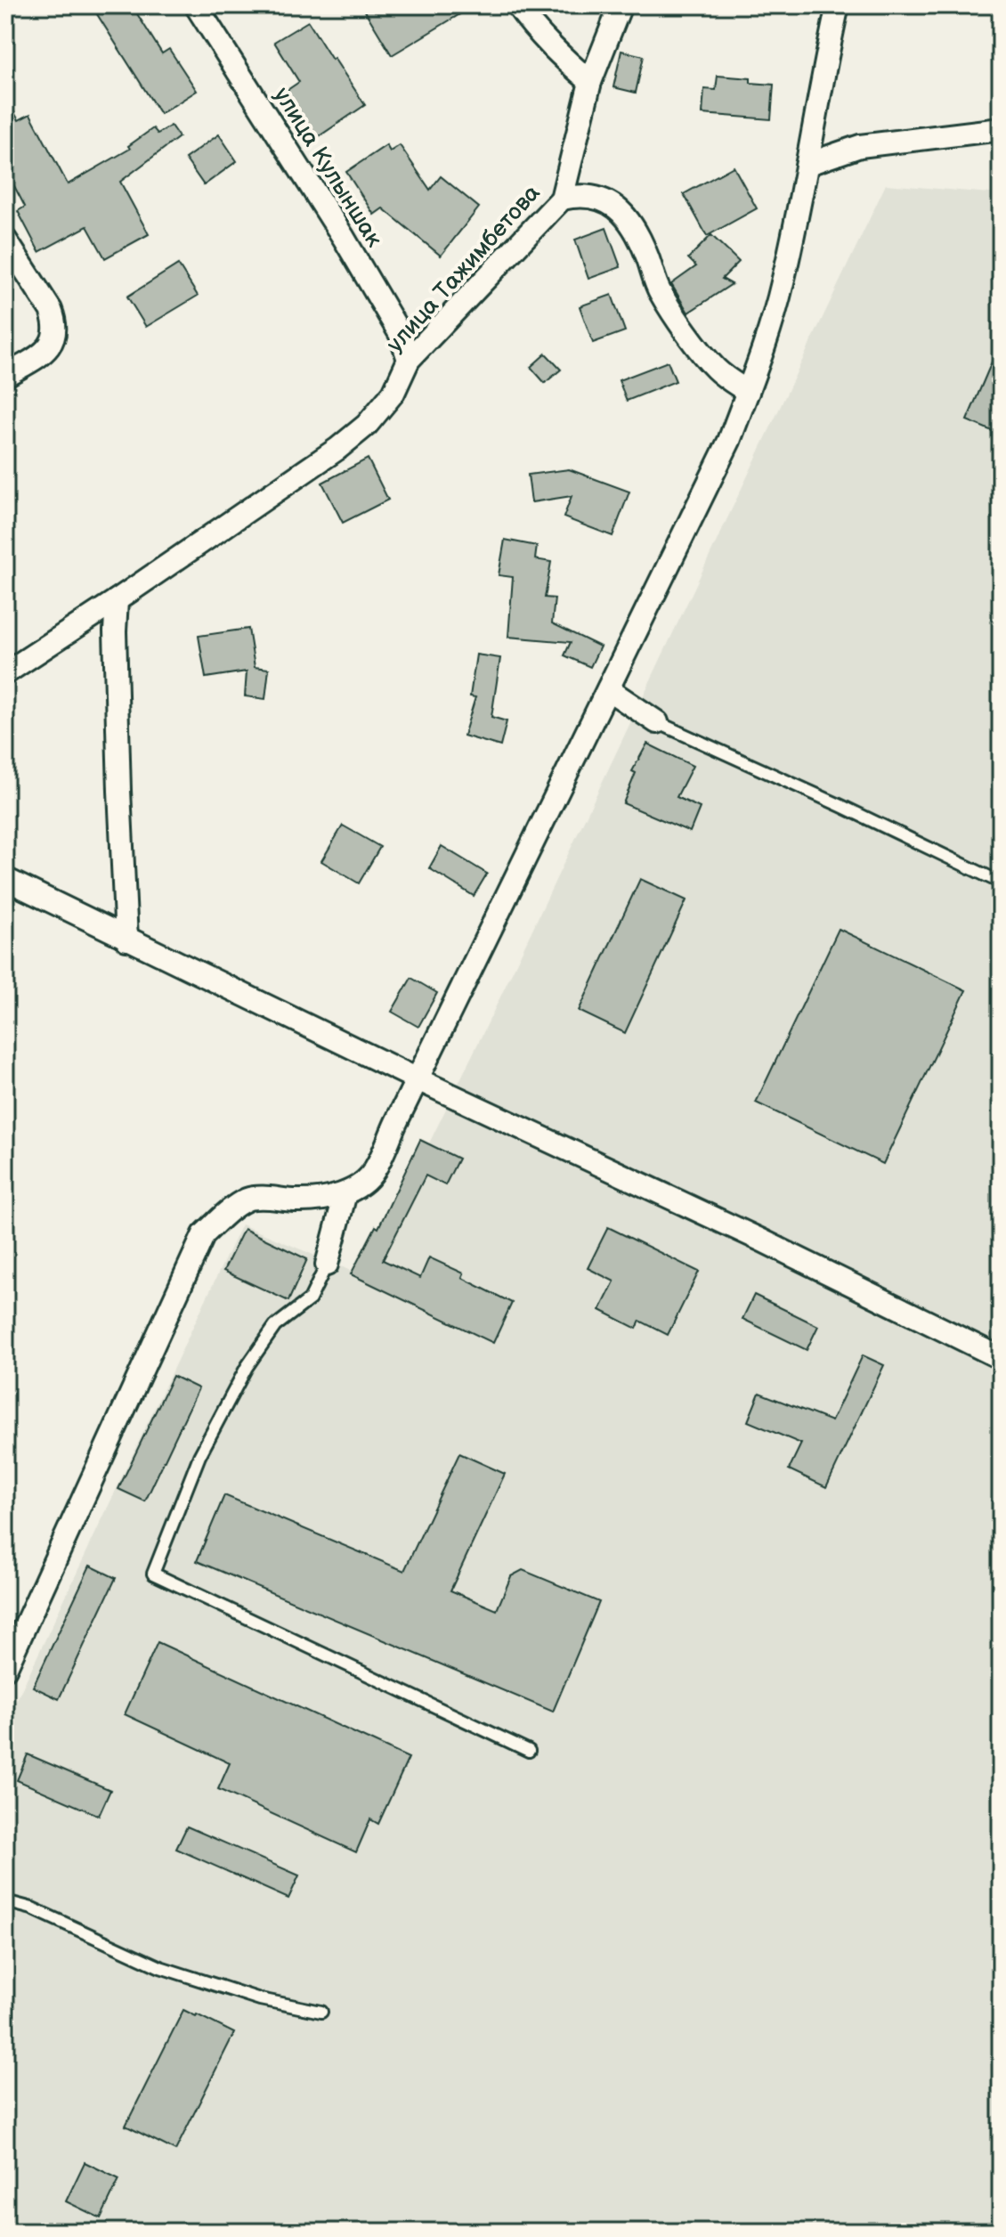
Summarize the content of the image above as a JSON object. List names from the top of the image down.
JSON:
{
  "streets": {
    "street": ["улица Кулыншак", "улица Тажимбетова"]
  },
  "crossings": [
    ["улица Кулыншак", "улица Тажимбетова"]
  ]
}
